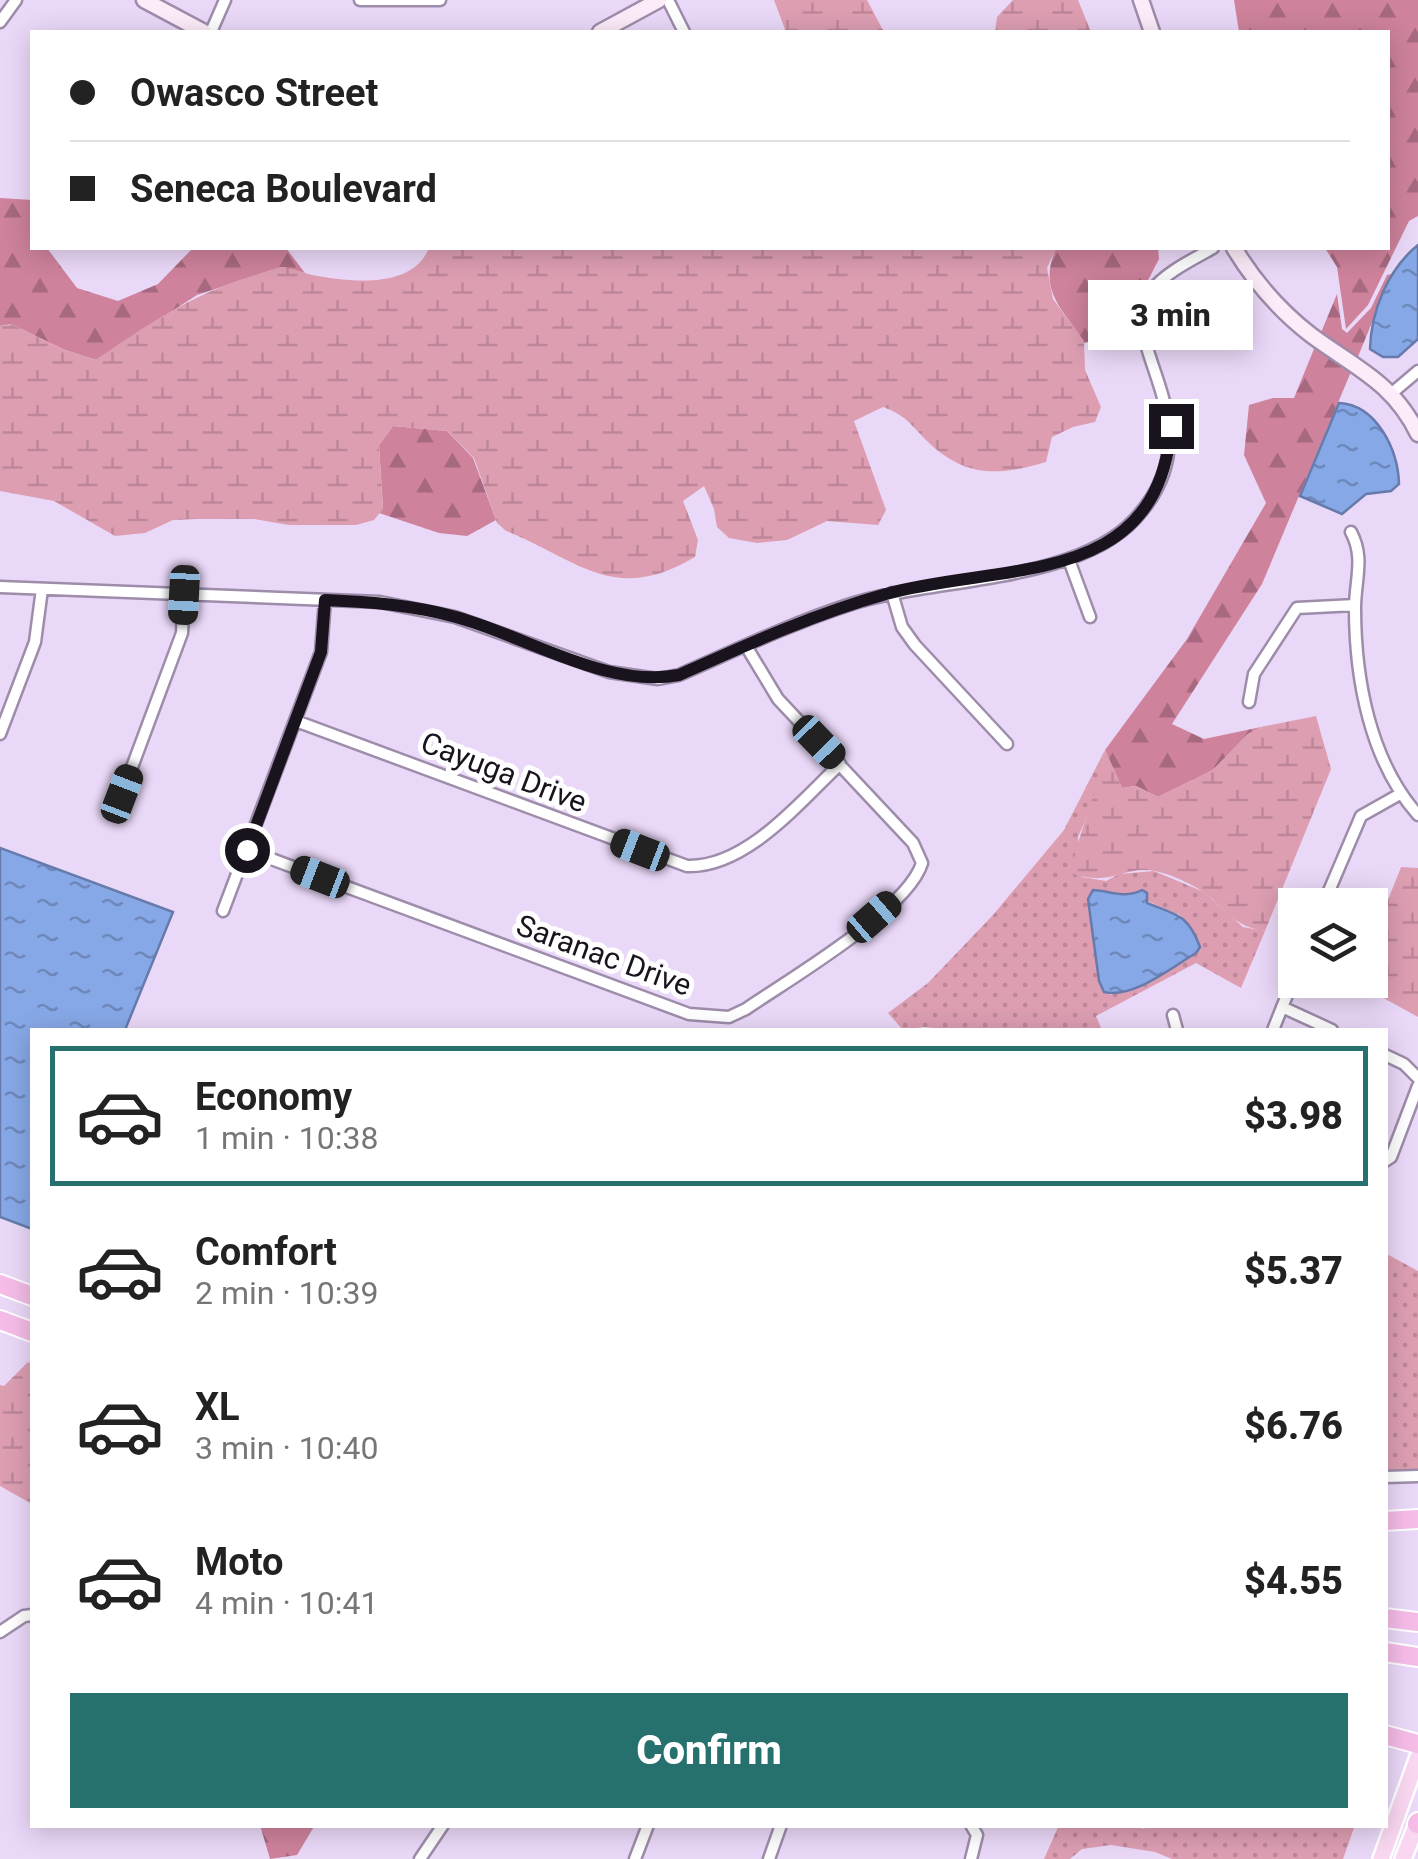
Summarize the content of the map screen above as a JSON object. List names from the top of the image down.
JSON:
{
  "streets": {
    "street": ["Cayuga Drive", "Saranac Drive"]
  },
  "crossings": [
    ["Cayuga Drive", "Saranac Drive"]
  ],
  "page": {
    "banner": ["Owasco Street", "Seneca Boulevard"],
    "bubble": "3 min",
    "list": [
      {
        "name": "Economy",
        "note": "1 min · 10:38",
        "value": "$3.98"
      },
      {
        "name": "Comfort",
        "note": "2 min · 10:39",
        "value": "$5.37"
      },
      {
        "name": "XL",
        "note": "3 min · 10:40",
        "value": "$6.76"
      },
      {
        "name": "Moto",
        "note": "4 min · 10:41",
        "value": "$4.55"
      }
    ],
    "buttons": "Confirm"
  }
}
